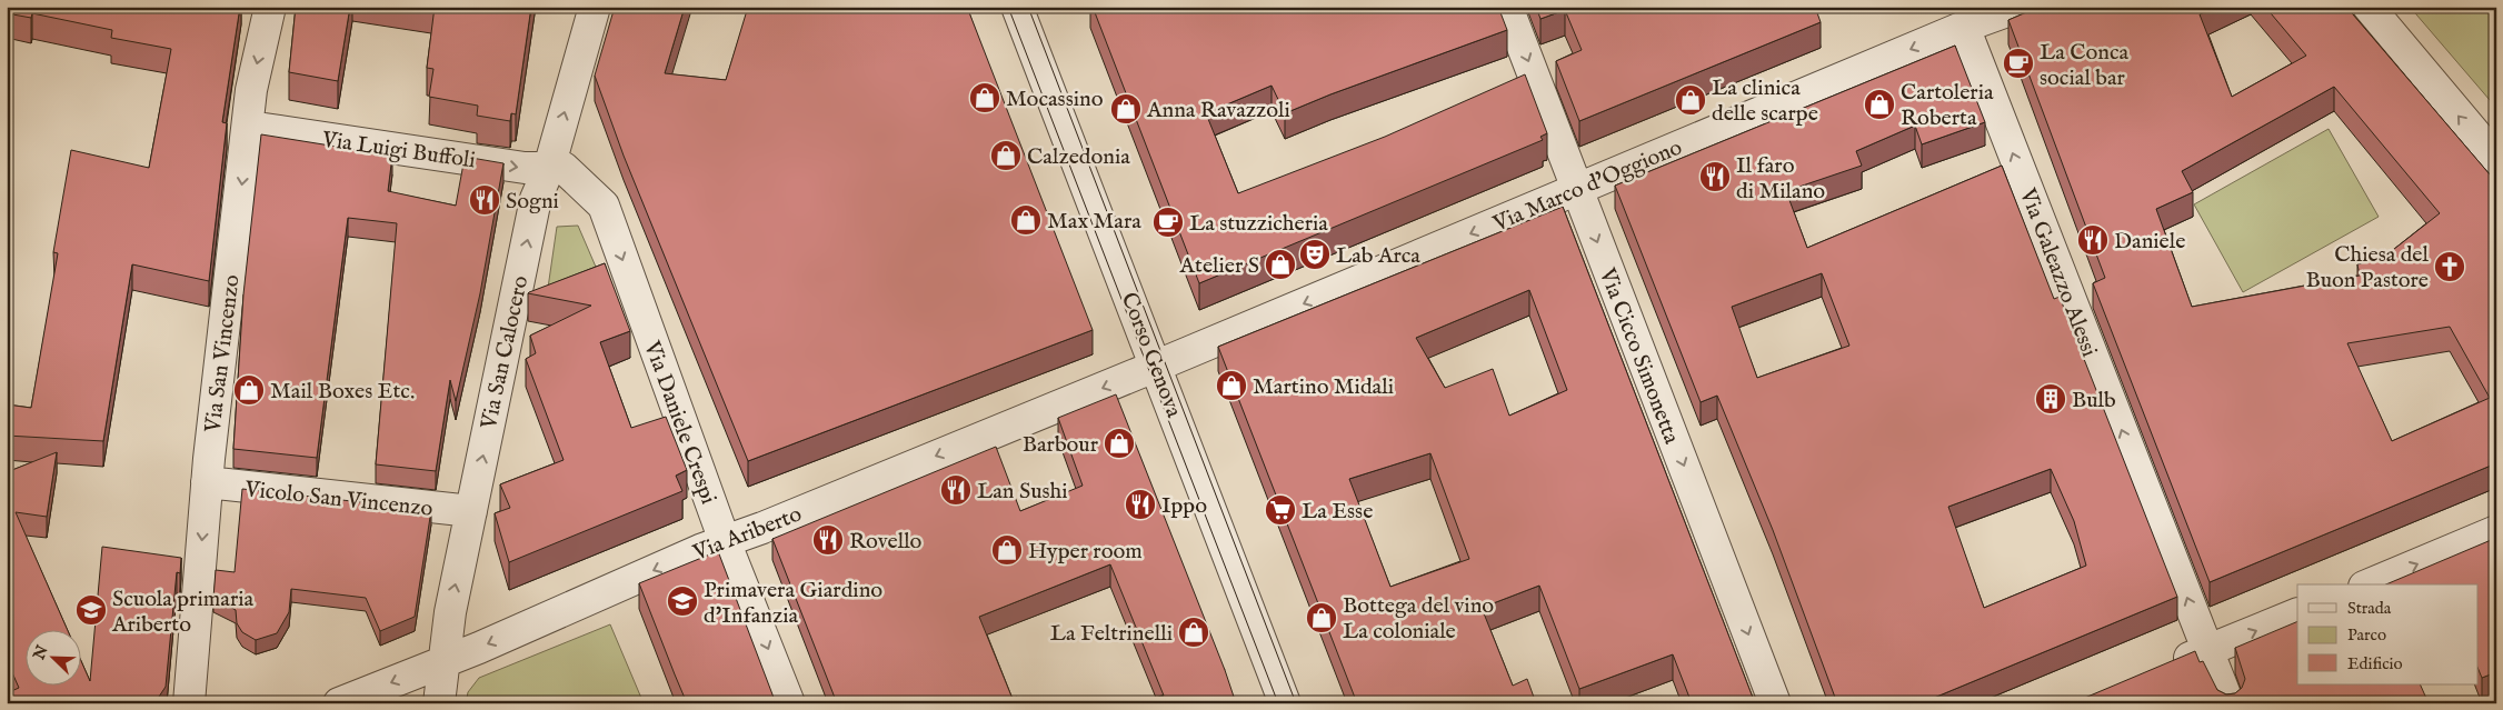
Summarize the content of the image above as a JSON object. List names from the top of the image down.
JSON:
{
  "streets": {
    "street": [
      "Via Luigi Buffoli",
      "Via Marco d'Oggiono",
      "Via Galeazzo Alessi",
      "Via San Calocero",
      "Via San Vincenzo",
      "Corso Genova",
      "Via Cicco Simonetta",
      "Via Daniele Crespi",
      "Vicolo San Vincenzo",
      "Via Ariberto"
    ]
  },
  "crossings": [
    ["Via Luigi Buffoli", "Via San Calocero"],
    ["Via Luigi Buffoli", "Via San Vincenzo"],
    ["Via Luigi Buffoli", "Via Daniele Crespi"],
    ["Via Marco d'Oggiono", "Via Galeazzo Alessi"],
    ["Via Marco d'Oggiono", "Corso Genova"],
    ["Via Marco d'Oggiono", "Via Cicco Simonetta"],
    ["Via Marco d'Oggiono", "Via Ariberto"],
    ["Via San Calocero", "Via Daniele Crespi"],
    ["Via San Calocero", "Vicolo San Vincenzo"],
    ["Via San Calocero", "Via Ariberto"],
    ["Via San Vincenzo", "Vicolo San Vincenzo"],
    ["Corso Genova", "Via Ariberto"],
    ["Via Daniele Crespi", "Via Ariberto"]
  ],
  "one_way": [
    "Via Luigi Buffoli",
    "Via Marco d'Oggiono",
    "Via Galeazzo Alessi",
    "Via San Calocero",
    "Via San Vincenzo",
    "Via Cicco Simonetta",
    "Via Daniele Crespi",
    "Via Ariberto"
  ],
  "places": {
    "cafe": ["La Conca social bar", "La stuzzicheria"],
    "shop": [
      "Mocassino",
      "La clinica delle scarpe",
      "Cartoleria Roberta",
      "Anna Ravazzoli",
      "Calzedonia",
      "Max Mara",
      "Atelier S",
      "Martino Midali",
      "Mail Boxes Etc.",
      "Barbour",
      "Hyper room",
      "Bottega del vino La coloniale",
      "La Feltrinelli"
    ],
    "restaurant": [
      "Il faro di Milano",
      "Sogni",
      "Daniele",
      "Lan Sushi",
      "Ippo",
      "Rovello"
    ],
    "theatre": ["Lab Arca"],
    "church": ["Chiesa del Buon Pastore"],
    "building": ["Bulb"],
    "supermarket": ["La Esse"],
    "school or university": ["Primavera Giardino d'Infanzia", "Scuola primaria Ariberto"]
  },
  "legend": ["Strada", "Parco", "Edificio"],
  "north": "top left"
}
